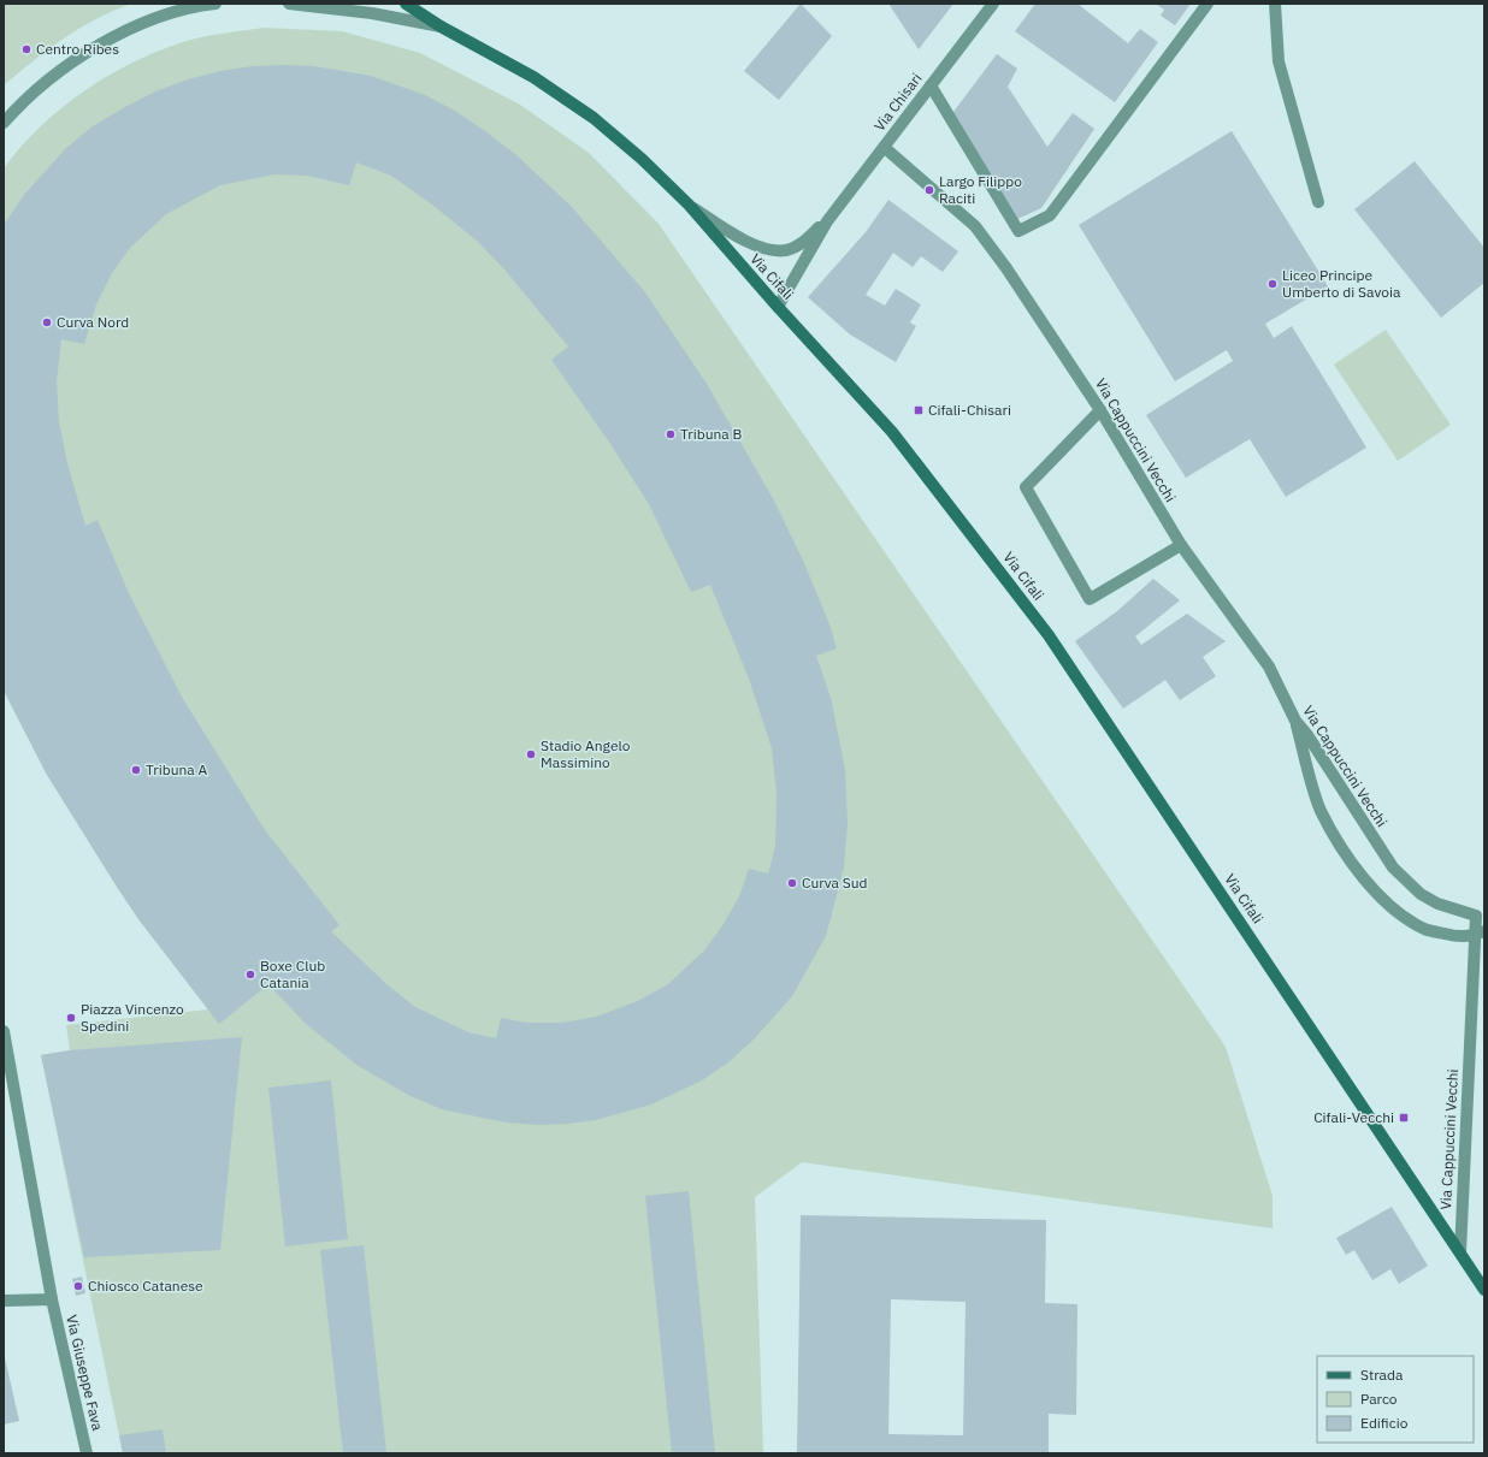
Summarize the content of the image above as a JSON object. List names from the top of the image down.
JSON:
{
  "streets": {
    "main road": ["Via Cifali"],
    "street": ["Via Chisari", "Via Cappuccini Vecchi", "Via Giuseppe Fava"]
  },
  "crossings": [
    ["Via Chisari", "Via Cappuccini Vecchi"],
    ["Via Cifali", "Via Cappuccini Vecchi"]
  ],
  "places": {
    "other": [
      "Centro Ribes",
      "Largo Filippo Raciti",
      "Liceo Principe Umberto di Savoia",
      "Curva Nord",
      "Tribuna B",
      "Stadio Angelo Massimino",
      "Tribuna A",
      "Curva Sud",
      "Boxe Club Catania",
      "Piazza Vincenzo Spedini",
      "Chiosco Catanese"
    ],
    "transit": ["Cifali-Chisari", "Cifali-Vecchi"]
  },
  "legend": ["Strada", "Parco", "Edificio"]
}
